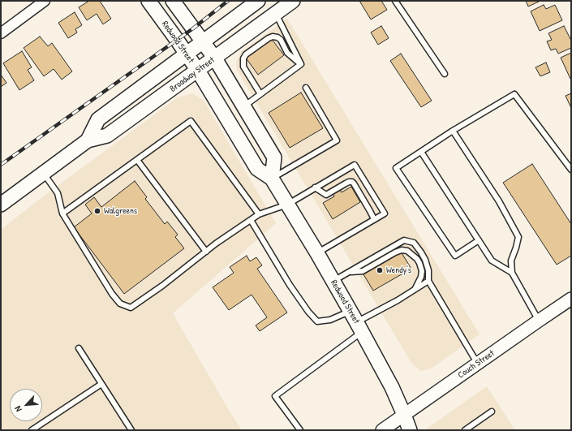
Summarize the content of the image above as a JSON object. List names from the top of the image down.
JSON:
{
  "streets": {
    "main road": ["Redwood Street", "Broadway Street"],
    "street": ["Couch Street"]
  },
  "crossings": [
    ["Redwood Street", "Broadway Street"],
    ["Redwood Street", "Couch Street"]
  ],
  "places": ["Walgreens", "Wendy's"],
  "north": "bottom left"
}
